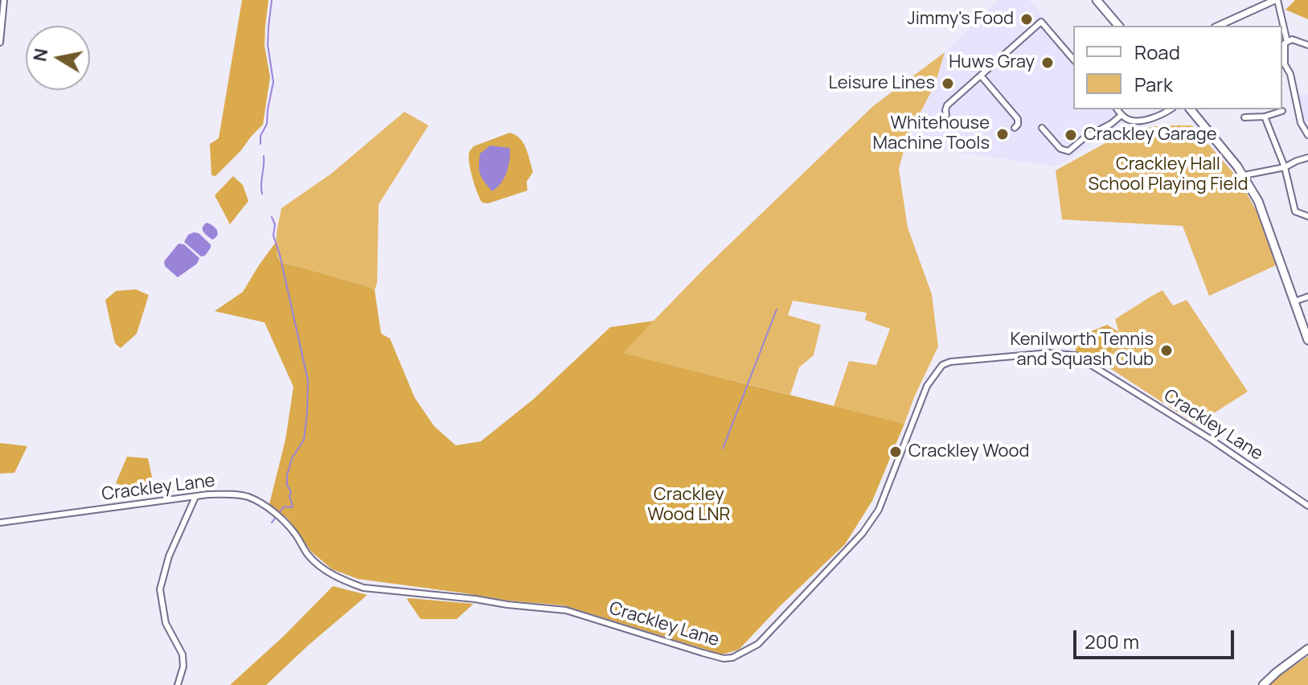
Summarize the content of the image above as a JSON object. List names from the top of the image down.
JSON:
{
  "streets": {
    "street": ["Crackley Lane"]
  },
  "parks": ["Crackley Hall School Playing Field", "Crackley Wood LNR"],
  "places": [
    "Jimmy's Food",
    "Huws Gray",
    "Leisure Lines",
    "Whitehouse Machine Tools",
    "Crackley Garage",
    "Kenilworth Tennis and Squash Club",
    "Crackley Wood"
  ],
  "legend": ["Road", "Park"],
  "scale_bar": "200 m",
  "north": "left"
}
